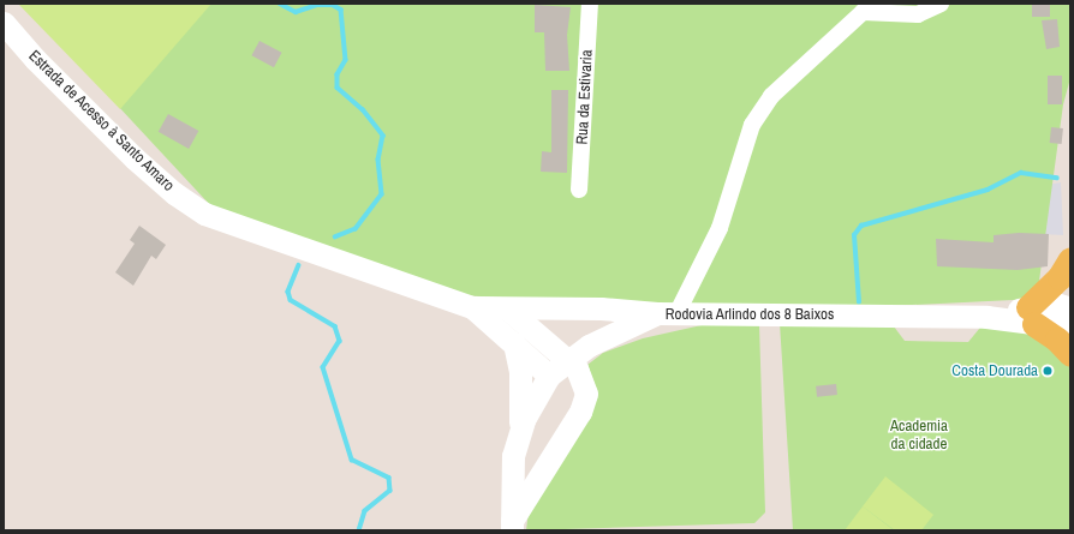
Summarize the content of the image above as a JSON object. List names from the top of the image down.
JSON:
{
  "streets": {
    "main road": ["Estrada de Acesso à Santo Amaro", "Rodovia Arlindo dos 8 Baixos"],
    "street": ["Rua da Estivaria"]
  },
  "parks": ["Academia da cidade"],
  "places": ["Costa Dourada"]
}
